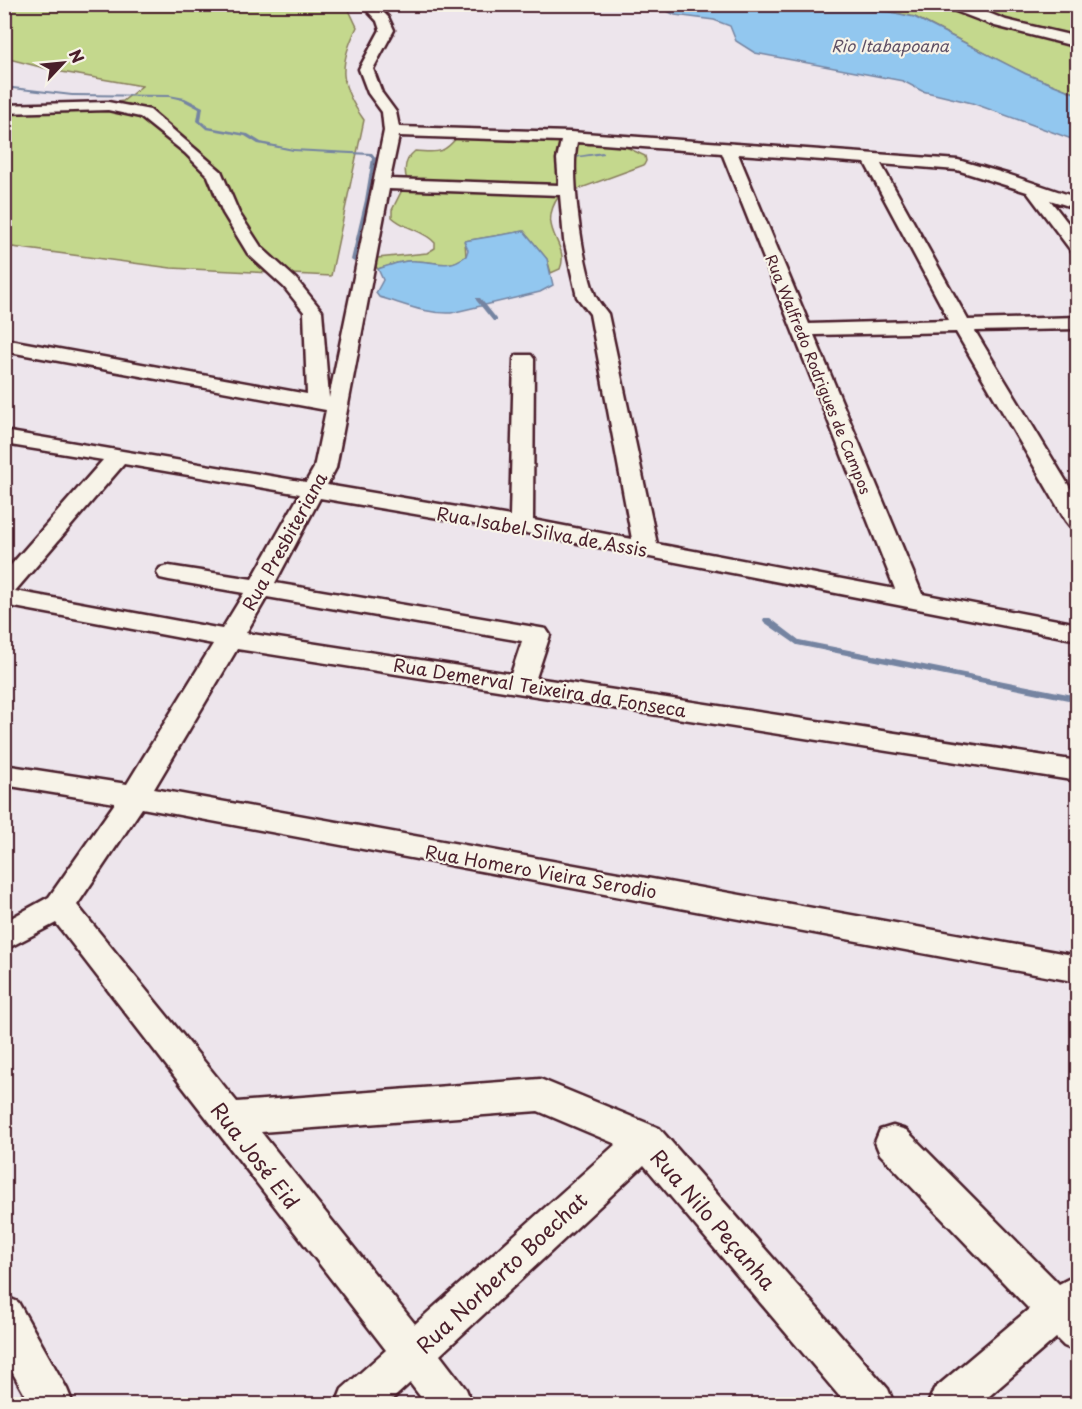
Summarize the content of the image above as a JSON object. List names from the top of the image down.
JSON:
{
  "streets": {
    "street": [
      "Rua Walfredo Rodrigues de Campos",
      "Rua Isabel Silva de Assis",
      "Rua Presbiteriana",
      "Rua Demerval Teixeira da Fonseca",
      "Rua Homero Vieira Serodio",
      "Rua José Eid",
      "Rua Nilo Peçanha",
      "Rua Norberto Boechat"
    ]
  },
  "crossings": [
    ["Rua Walfredo Rodrigues de Campos", "Rua Isabel Silva de Assis"],
    ["Rua Isabel Silva de Assis", "Rua Presbiteriana"],
    ["Rua Presbiteriana", "Rua Demerval Teixeira da Fonseca"],
    ["Rua Presbiteriana", "Rua Homero Vieira Serodio"],
    ["Rua Presbiteriana", "Rua José Eid"],
    ["Rua José Eid", "Rua Nilo Peçanha"],
    ["Rua José Eid", "Rua Norberto Boechat"],
    ["Rua Nilo Peçanha", "Rua Norberto Boechat"]
  ],
  "water": ["Rio Itabapoana"],
  "north": "top right"
}
